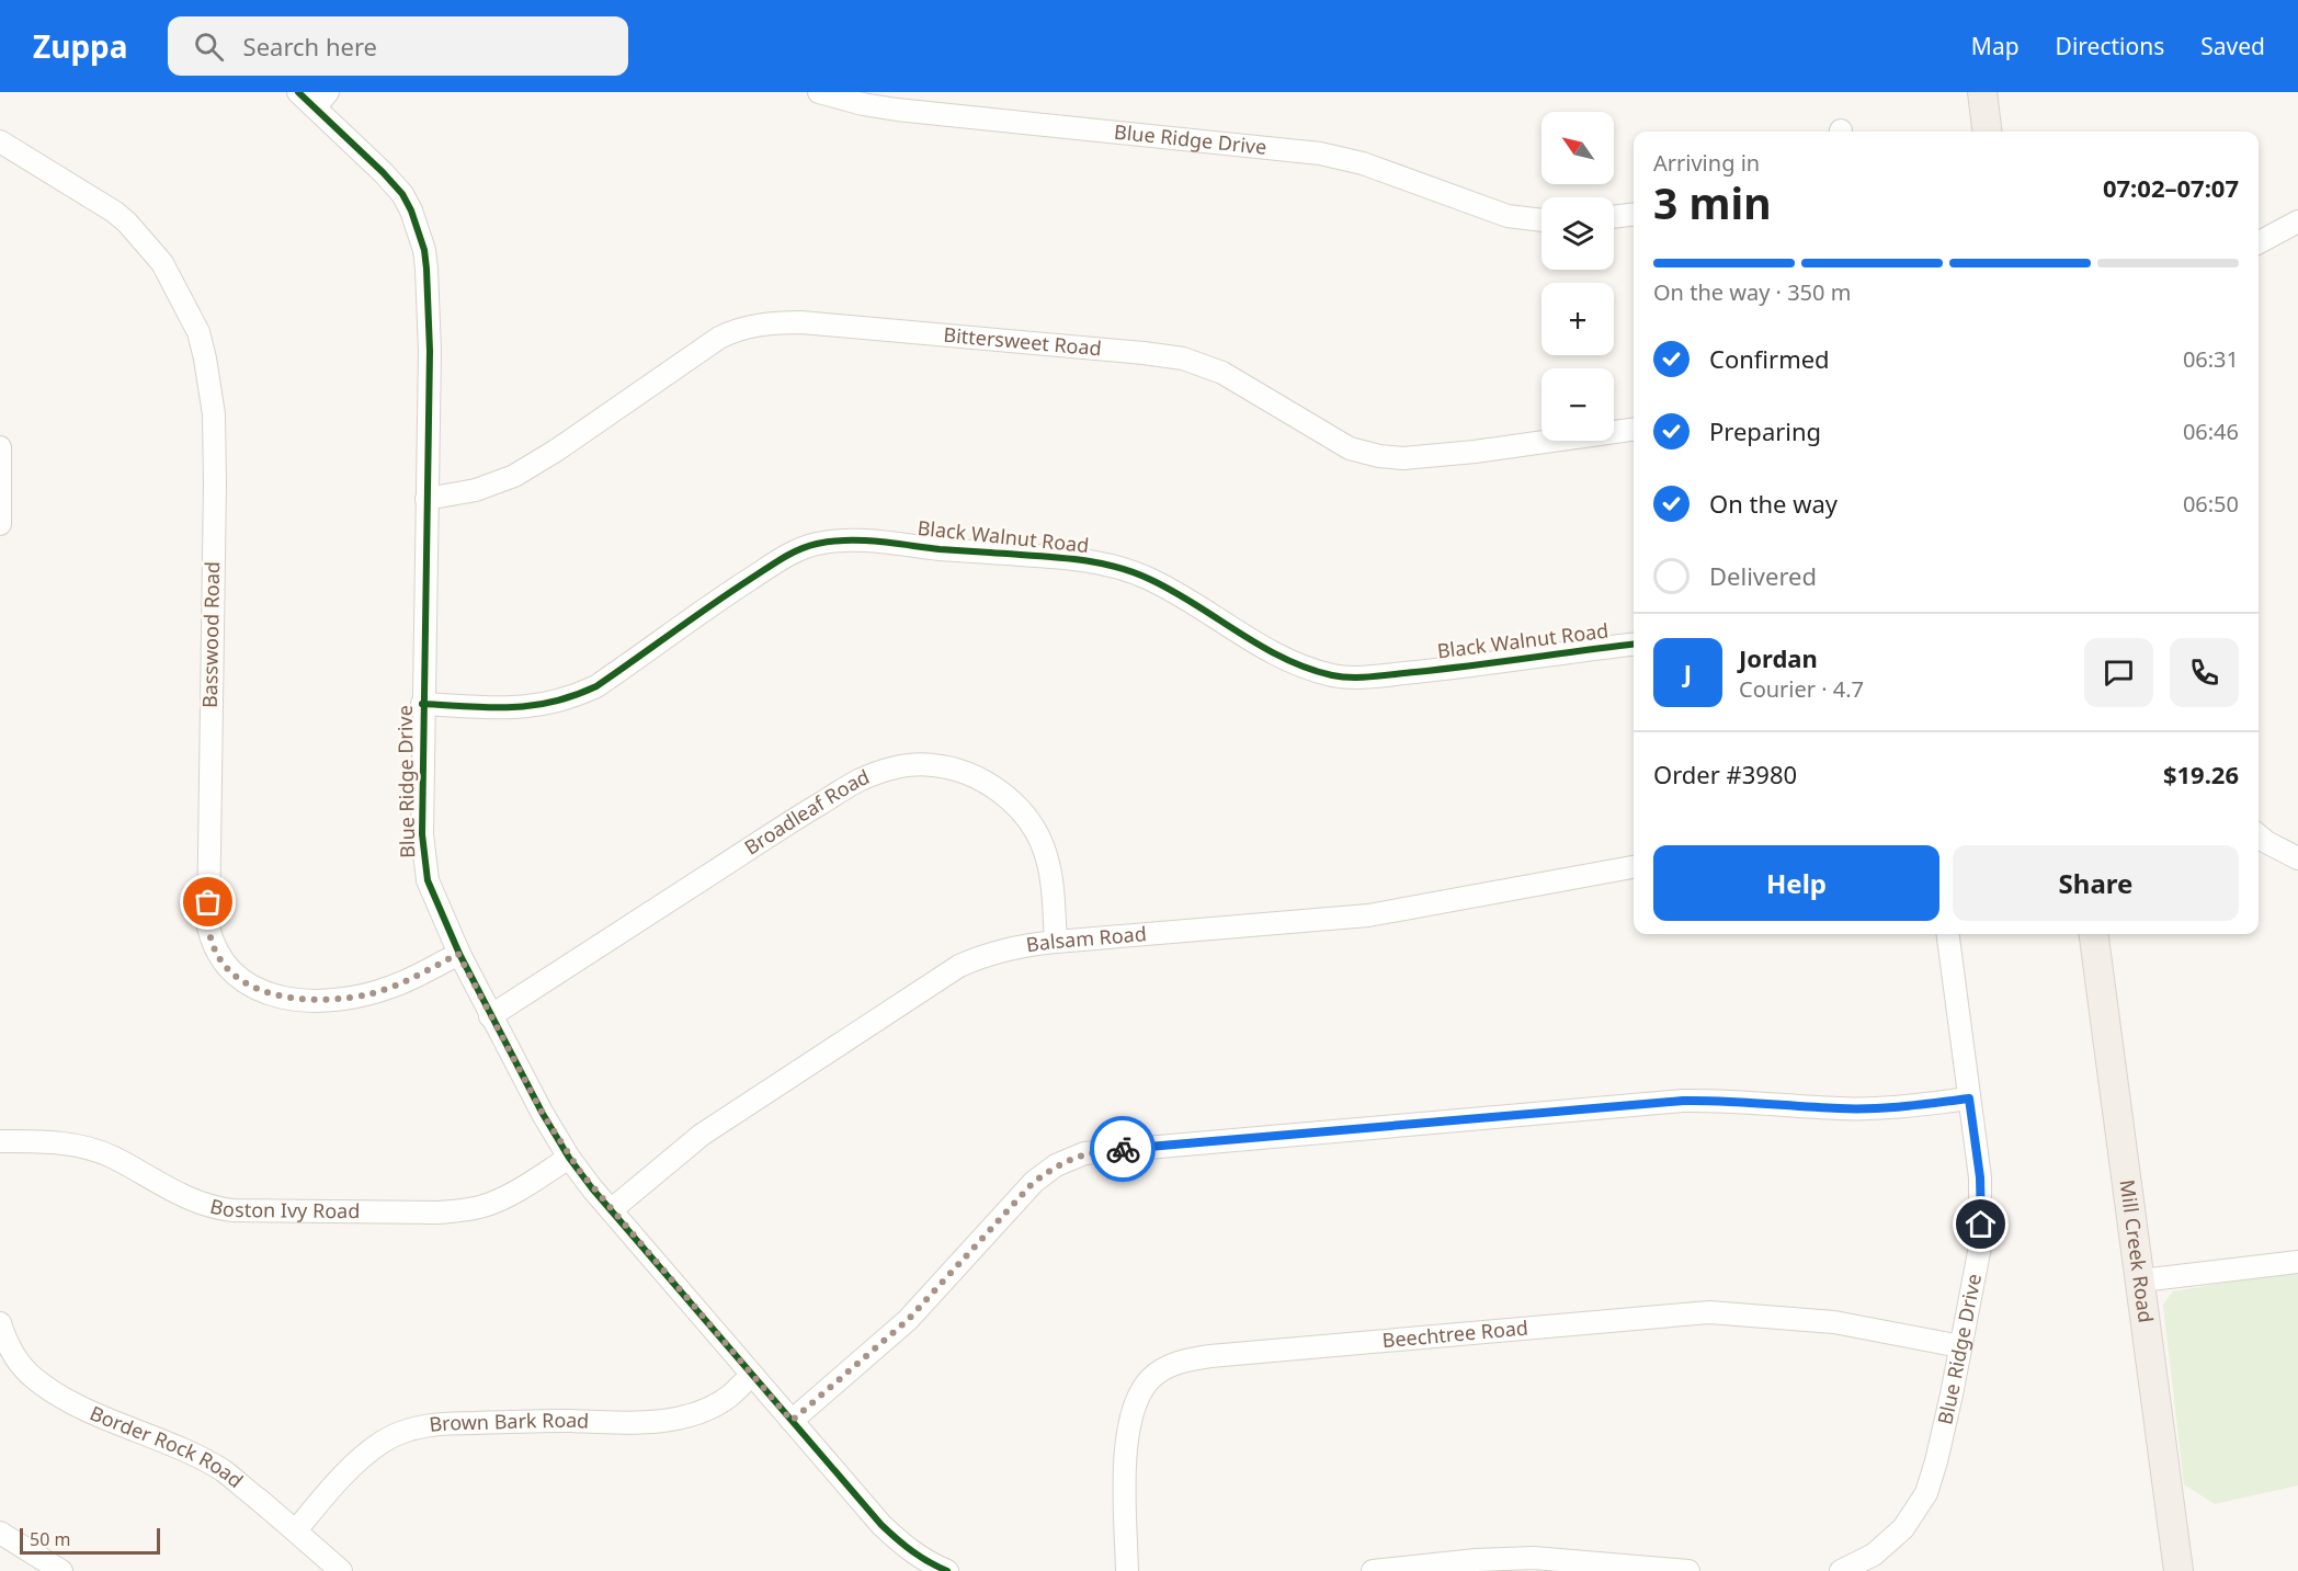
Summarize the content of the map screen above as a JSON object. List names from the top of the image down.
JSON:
{
  "streets": {
    "main road": ["Mill Creek Road"],
    "street": [
      "Blue Ridge Drive",
      "Bittersweet Road",
      "Black Walnut Road",
      "Basswood Road",
      "Broadleaf Road",
      "Balsam Road",
      "Boston Ivy Road",
      "Beechtree Road",
      "Brown Bark Road",
      "Border Rock Road"
    ]
  },
  "crossings": [
    ["Blue Ridge Drive", "Bittersweet Road"],
    ["Blue Ridge Drive", "Black Walnut Road"],
    ["Blue Ridge Drive", "Basswood Road"],
    ["Blue Ridge Drive", "Broadleaf Road"],
    ["Blue Ridge Drive", "Balsam Road"],
    ["Blue Ridge Drive", "Boston Ivy Road"],
    ["Blue Ridge Drive", "Beechtree Road"],
    ["Blue Ridge Drive", "Brown Bark Road"],
    ["Broadleaf Road", "Balsam Road"],
    ["Brown Bark Road", "Border Rock Road"]
  ],
  "scale_bar": "50 m",
  "north": "top left",
  "page": {
    "header": "Zuppa",
    "search": "Search here",
    "nav": ["Map", "Directions", "Saved"],
    "map_buttons": ["+", "−"],
    "heading": ["3 min", "Arriving in", "07:02–07:07"],
    "panel": [
      "Jordan",
      "Courier · 4.7",
      "Order #3980",
      "$19.26"
    ],
    "bar": "On the way · 350 m",
    "list": [
      ["Confirmed", "06:31"],
      ["Preparing", "06:46"],
      ["On the way", "06:50"],
      "Delivered"
    ],
    "round": "J",
    "buttons": ["Help", "Share"],
    "scale": "50 m"
  }
}
